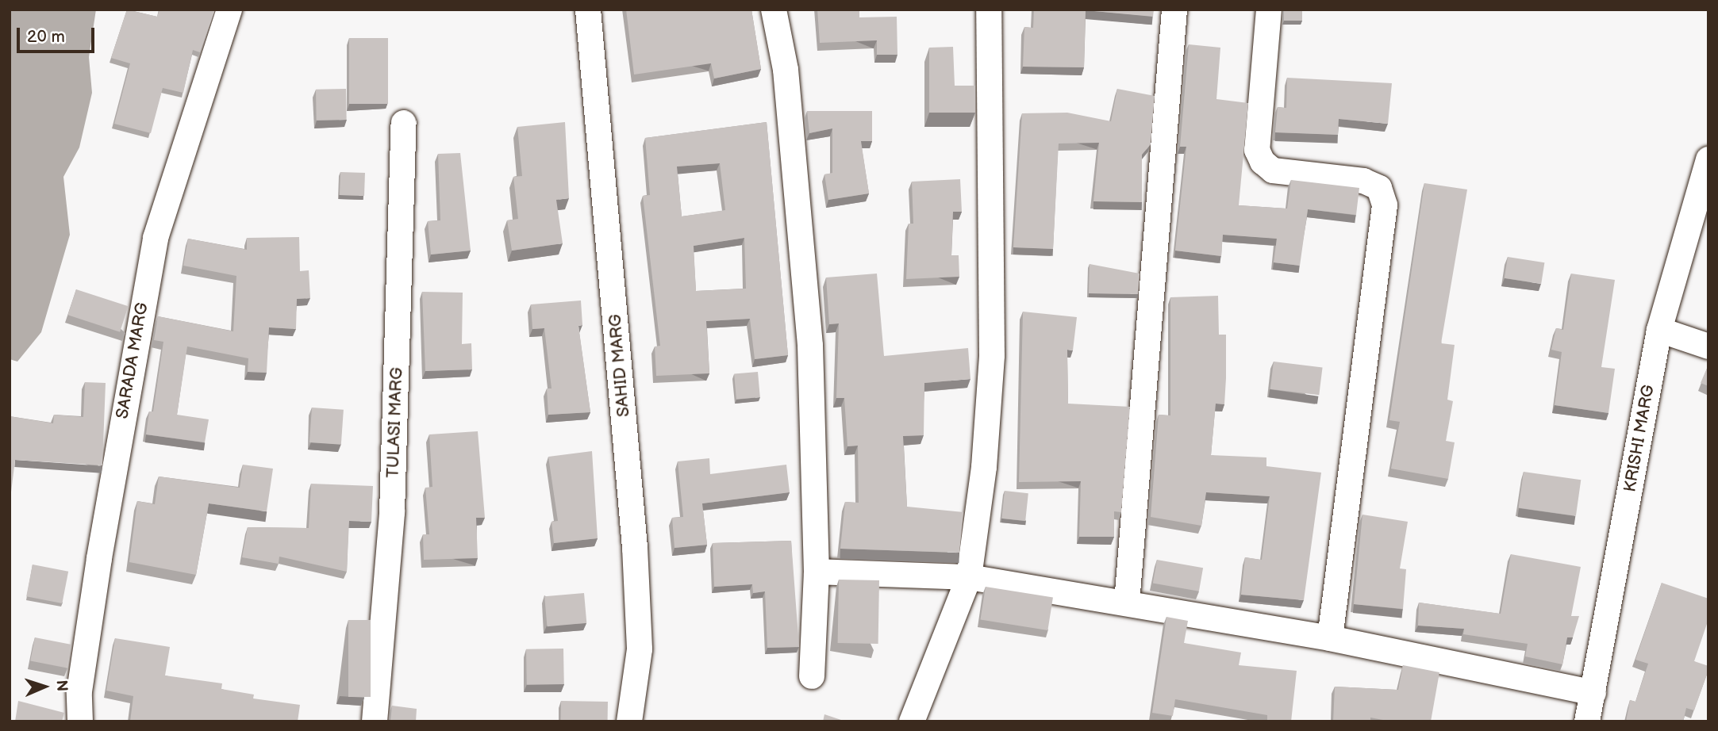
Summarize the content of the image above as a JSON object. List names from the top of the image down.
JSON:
{
  "streets": {
    "street": [
      "SARADA MARG",
      "SAHID MARG",
      "TULASI MARG",
      "KRISHI MARG"
    ]
  },
  "scale_bar": "20 m",
  "north": "right"
}
